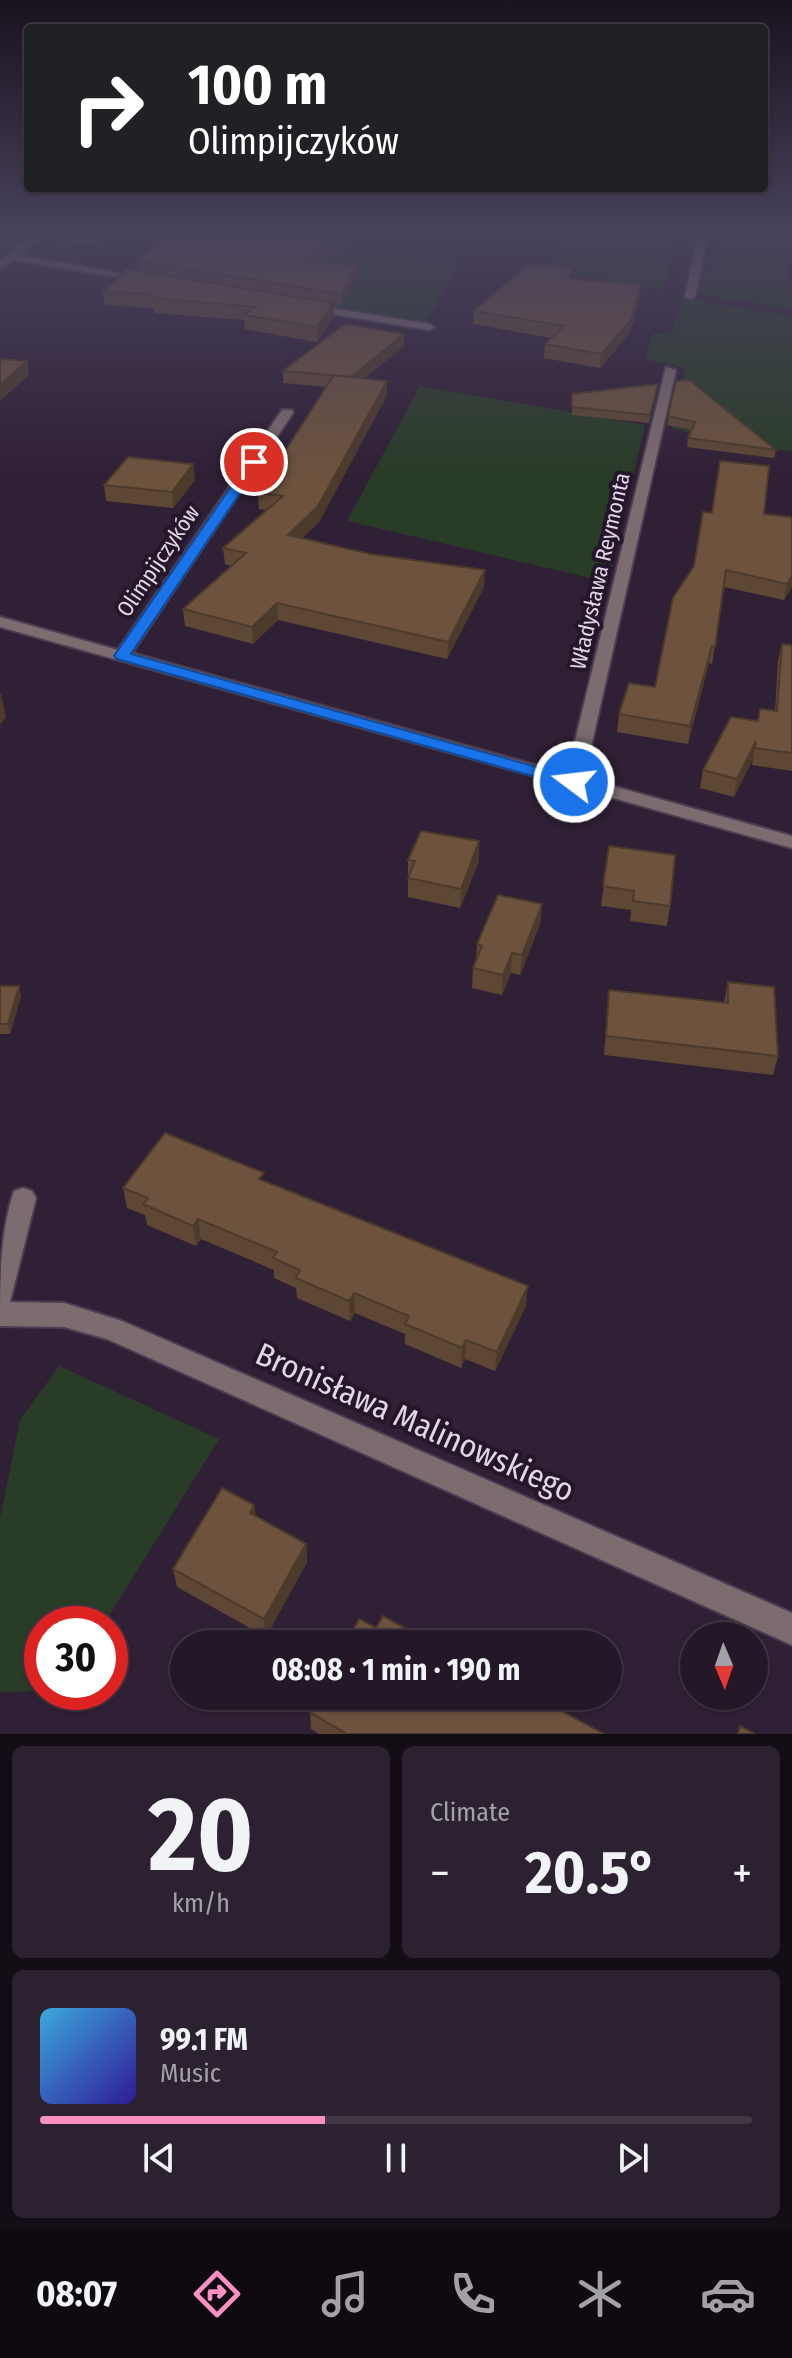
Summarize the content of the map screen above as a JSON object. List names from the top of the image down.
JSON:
{
  "streets": {
    "street": ["Olimpijczyków", "Władysława Reymonta", "Bronisława Malinowskiego"]
  },
  "crossings": [
    ["Olimpijczyków", "Władysława Reymonta"]
  ],
  "north": "bottom",
  "page": {
    "turn": ["100 m", "Olimpijczyków"],
    "limit": "30",
    "trip": "08:08 · 1 min · 190 m",
    "tile": [
      ["20", "km/h"],
      "Climate"
    ],
    "heat": ["−", "20.5°", "+"],
    "song": ["99.1 FM", "Music"],
    "tabs": "08:07"
  }
}
